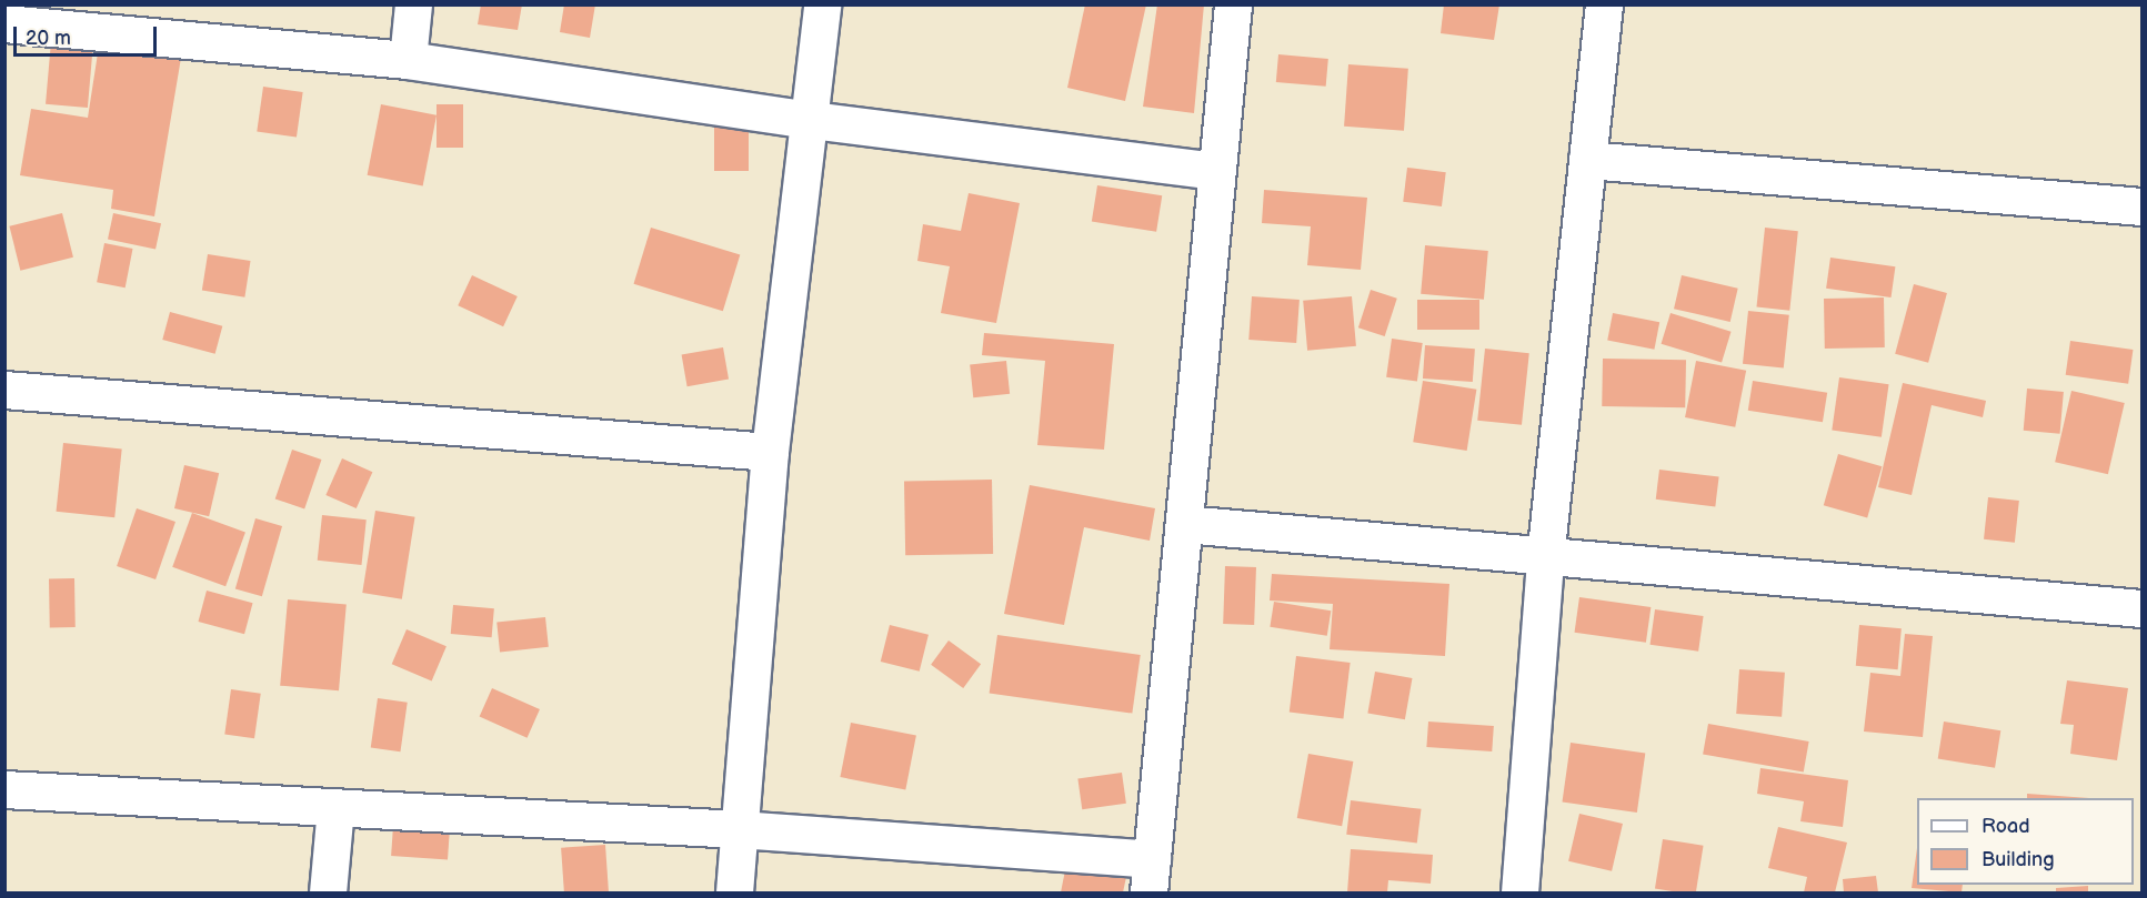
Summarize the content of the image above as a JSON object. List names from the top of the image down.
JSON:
{
  "legend": ["Road", "Building"],
  "scale_bar": "20 m"
}
